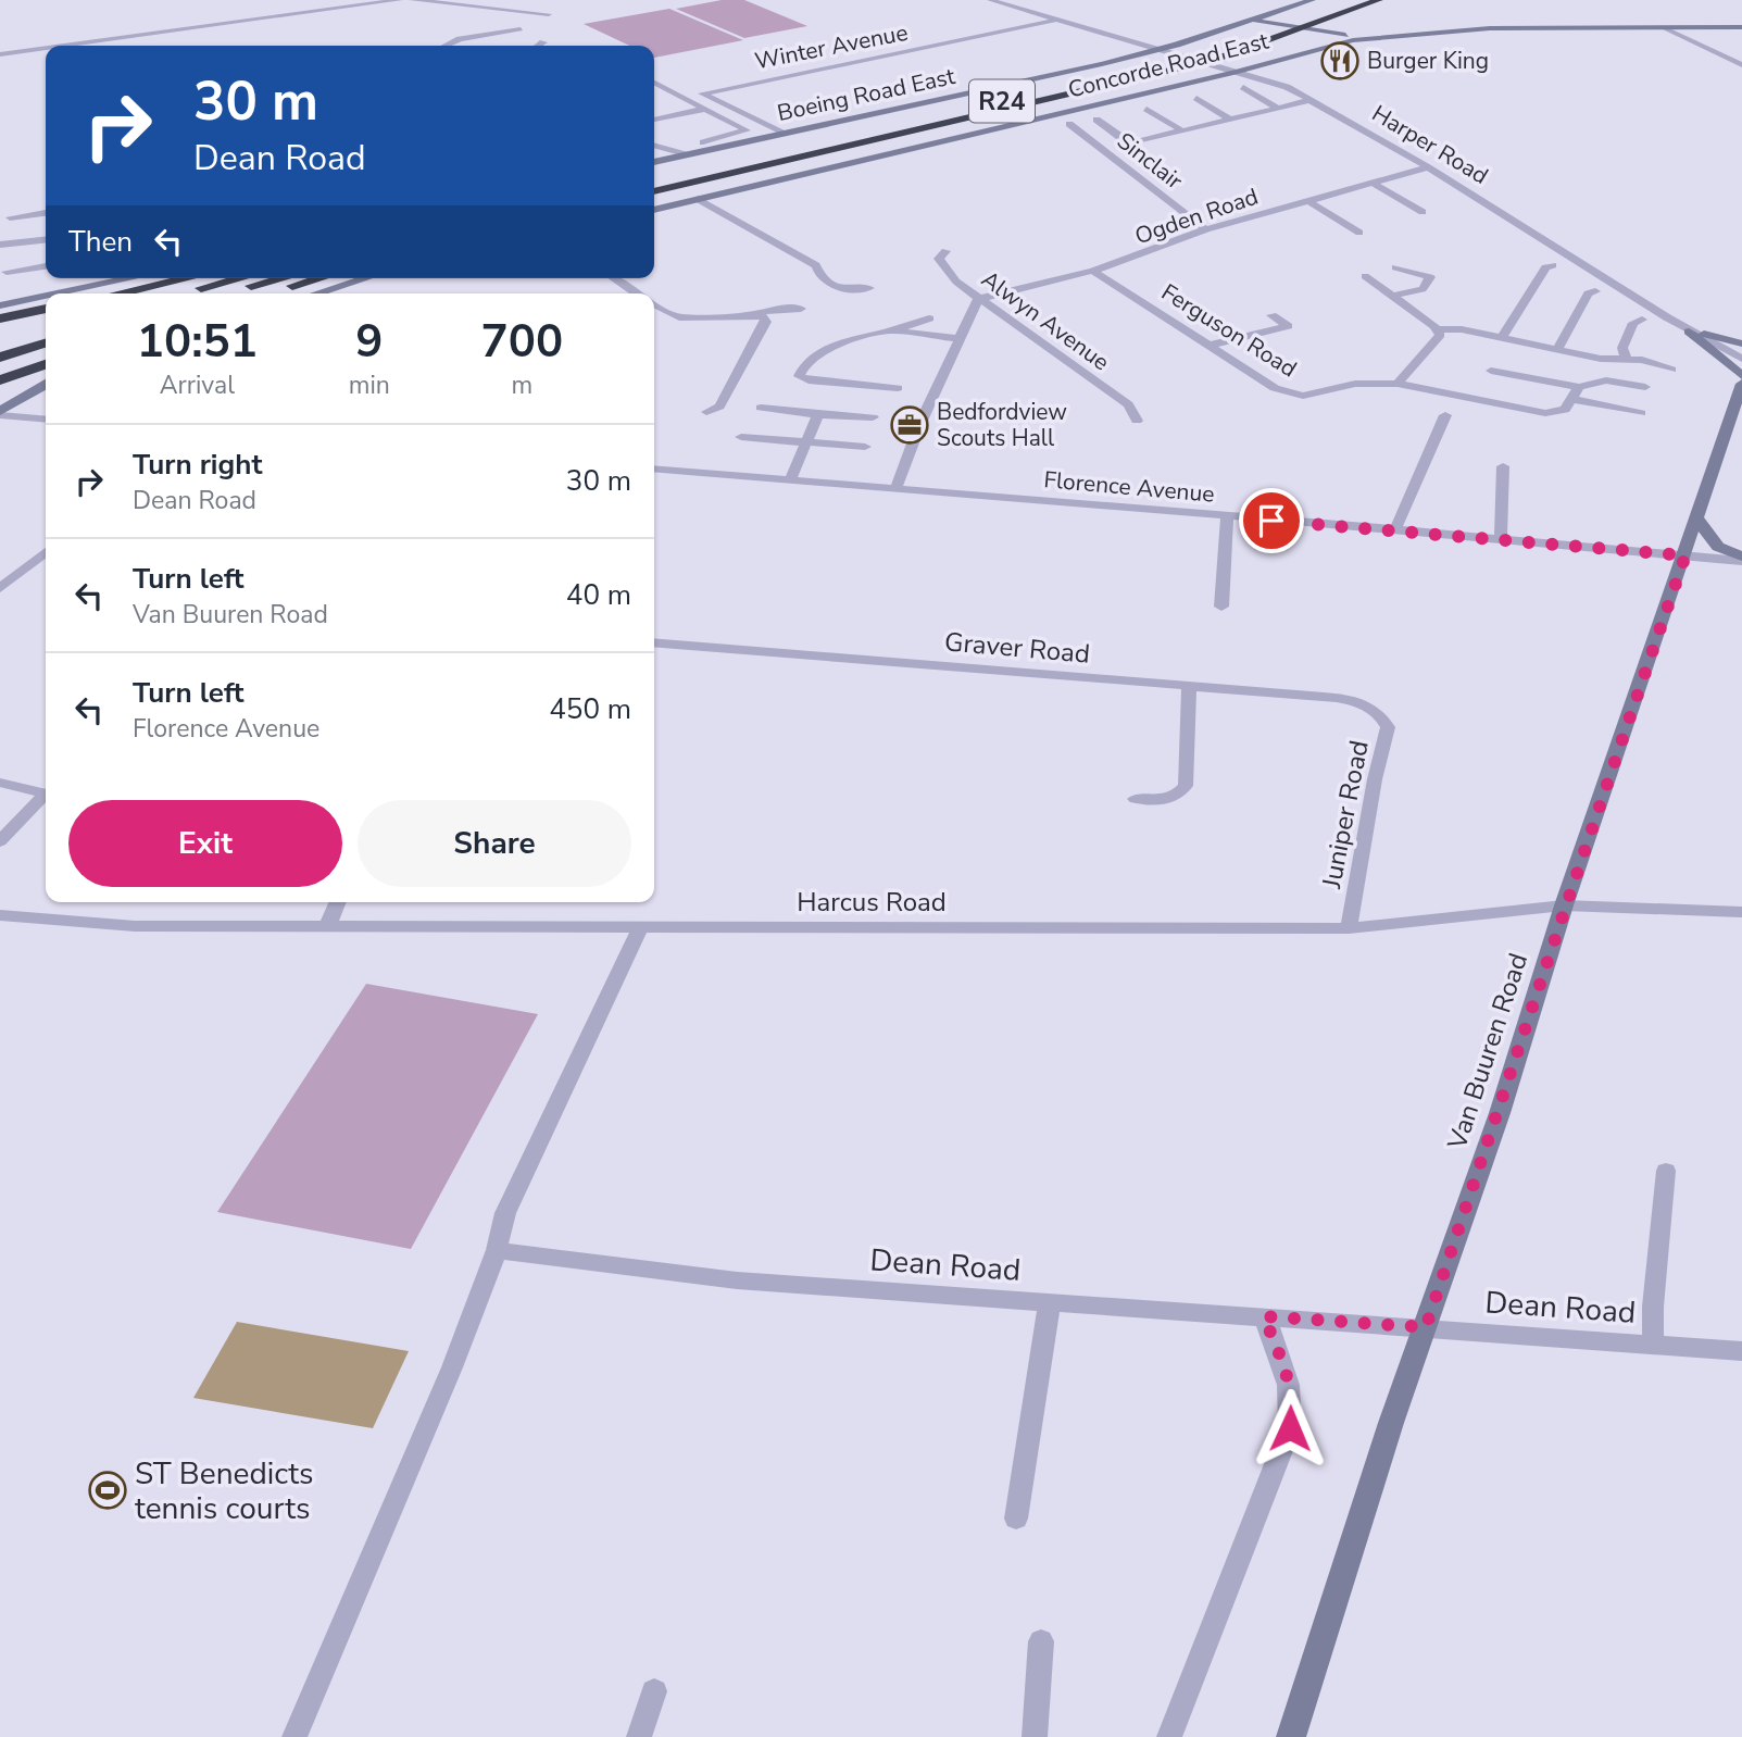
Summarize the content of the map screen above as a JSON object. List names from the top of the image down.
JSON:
{
  "streets": {
    "highway": ["R24"],
    "main road": ["Concorde Road East", "Boeing Road East", "Van Buuren Road"],
    "street": [
      "Winter Avenue",
      "Harper Road",
      "Sinclair",
      "Ogden Road",
      "Alwyn Avenue",
      "Ferguson Road",
      "Florence Avenue",
      "Graver Road",
      "Juniper Road",
      "Harcus Road",
      "Dean Road"
    ]
  },
  "crossings": [
    ["Winter Avenue", "Boeing Road East"],
    ["Concorde Road East", "Harper Road"],
    ["Harper Road", "Ogden Road"],
    ["Sinclair", "Ogden Road"],
    ["Ogden Road", "Alwyn Avenue"],
    ["Ogden Road", "Ferguson Road"],
    ["Florence Avenue", "Van Buuren Road"],
    ["Graver Road", "Juniper Road"],
    ["Juniper Road", "Harcus Road"],
    ["Harcus Road", "Van Buuren Road"],
    ["Van Buuren Road", "Dean Road"]
  ],
  "places": {
    "restaurant": ["Burger King"],
    "office": ["Bedfordview Scouts Hall"],
    "sports": ["ST Benedicts tennis courts"]
  },
  "page": {
    "turn": ["30 m", "Dean Road"],
    "then": "Then",
    "eta": [
      "10:51",
      "Arrival",
      "9",
      "min",
      "700",
      "m"
    ],
    "list": [
      {
        "name": "Turn right",
        "note": "Dean Road",
        "value": "30 m"
      },
      {
        "name": "Turn left",
        "note": "Van Buuren Road",
        "value": "40 m"
      },
      {
        "name": "Turn left",
        "note": "Florence Avenue",
        "value": "450 m"
      }
    ],
    "buttons": ["Exit", "Share"]
  }
}
